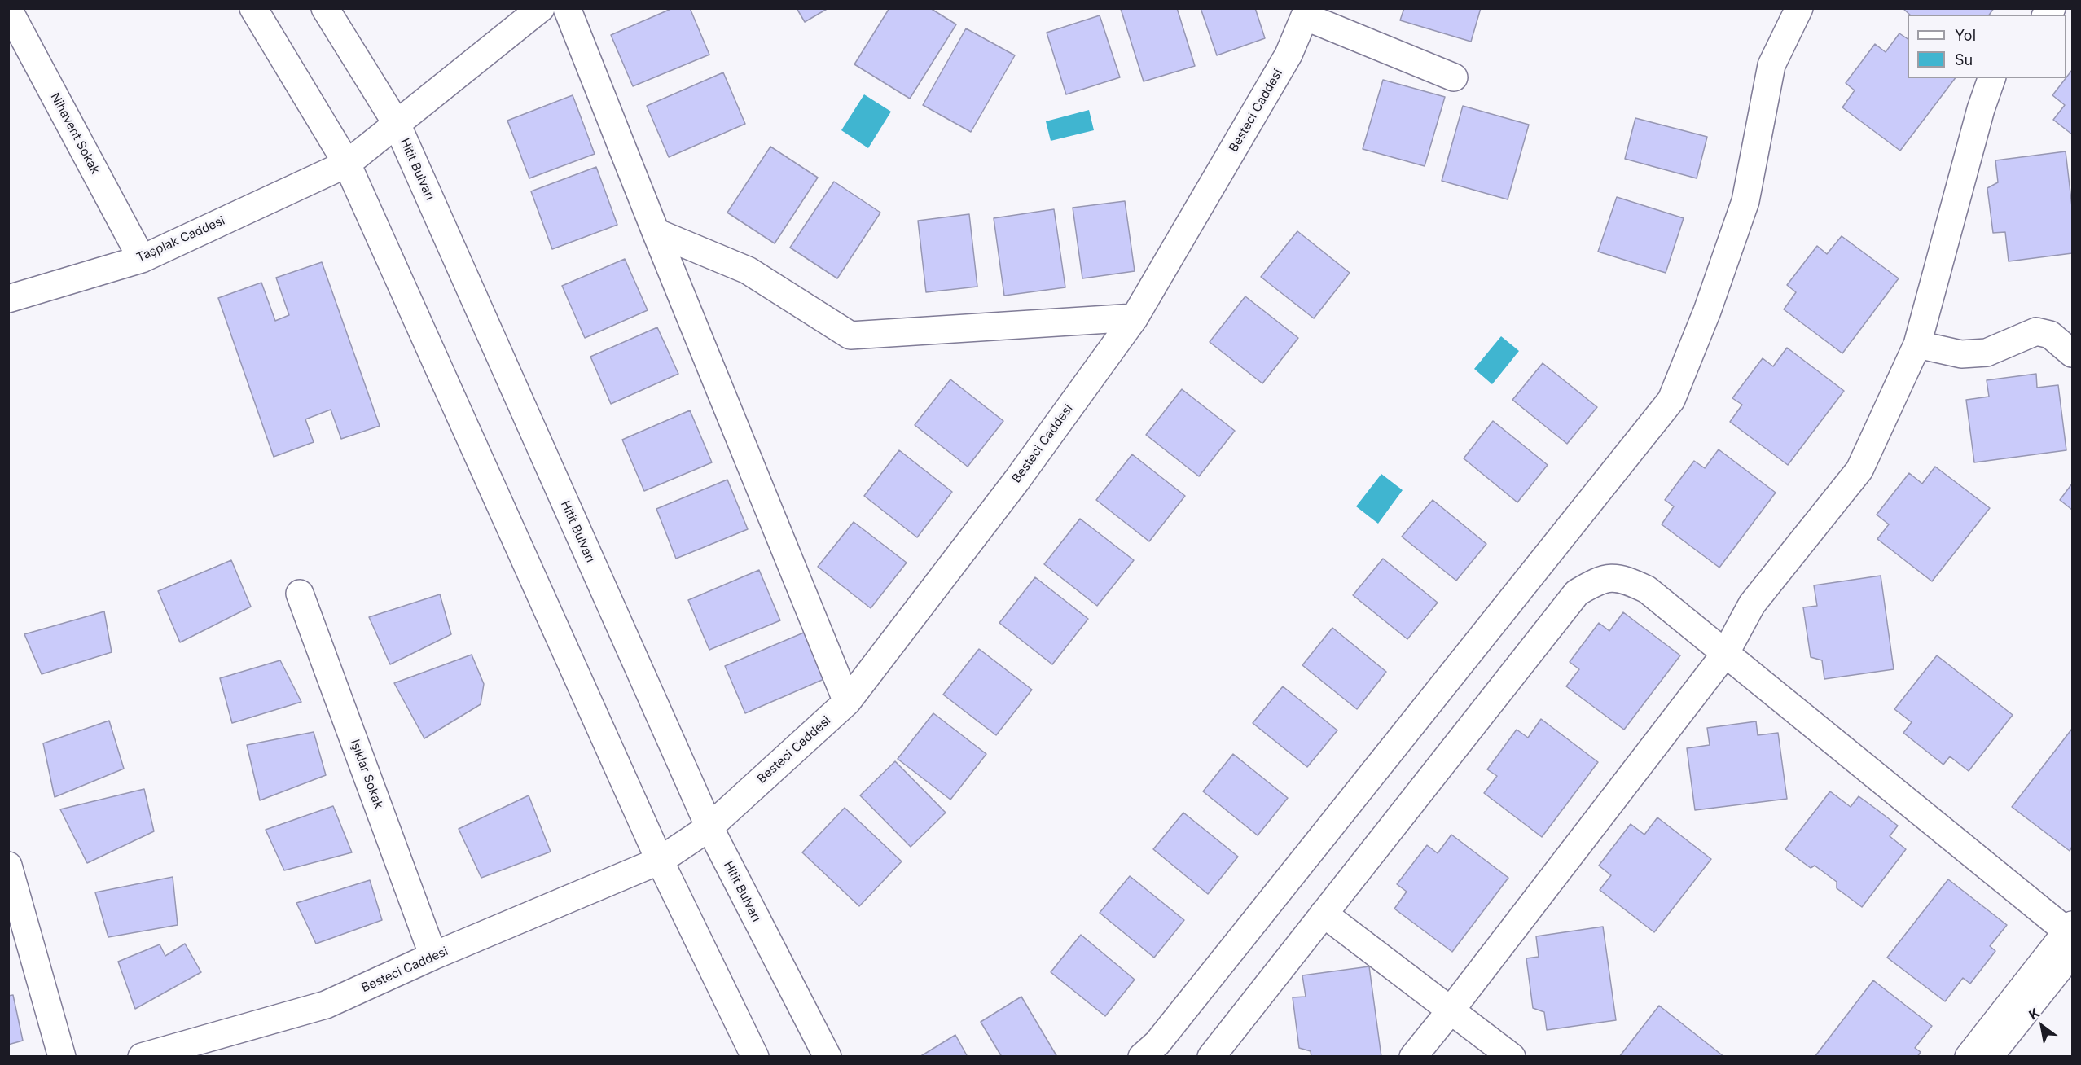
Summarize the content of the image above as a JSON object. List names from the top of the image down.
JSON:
{
  "streets": {
    "street": [
      "Besteci Caddesi",
      "Nihavent Sokak",
      "Hitit Bulvarı",
      "Taşplak Caddesi",
      "Işıklar Sokak"
    ]
  },
  "crossings": [
    ["Besteci Caddesi", "Hitit Bulvarı"],
    ["Besteci Caddesi", "Işıklar Sokak"],
    ["Nihavent Sokak", "Taşplak Caddesi"],
    ["Hitit Bulvarı", "Taşplak Caddesi"]
  ],
  "legend": ["Yol", "Su"],
  "north": "top left"
}
